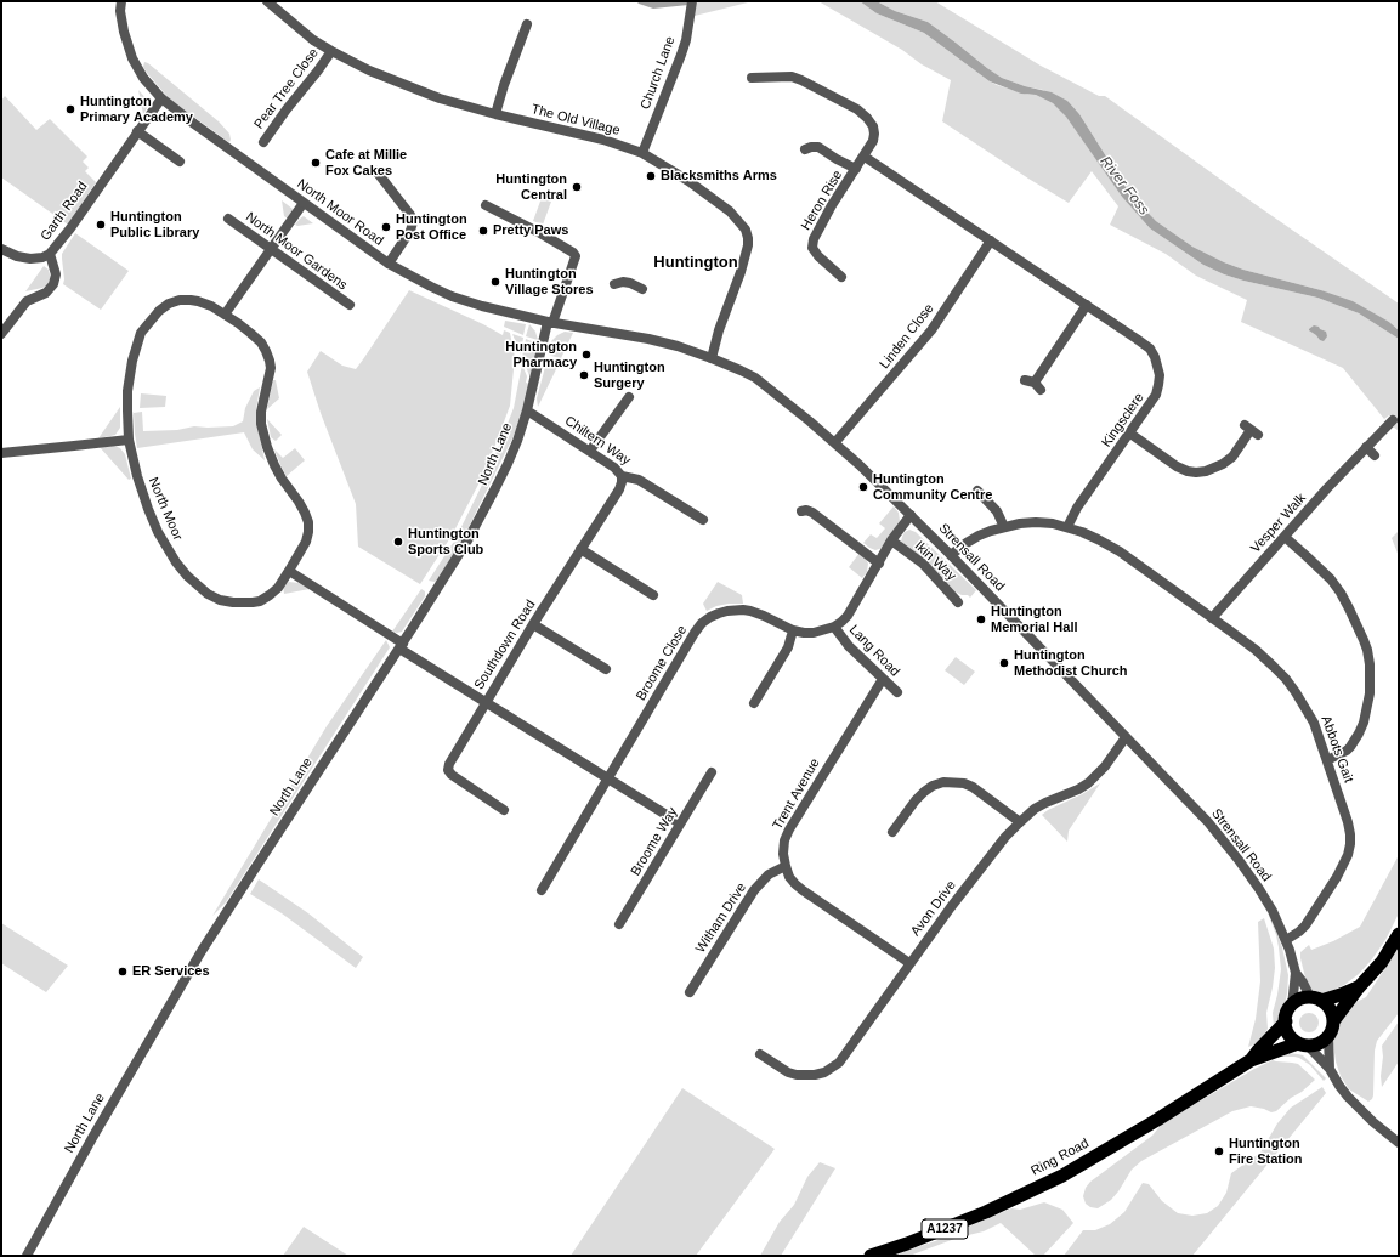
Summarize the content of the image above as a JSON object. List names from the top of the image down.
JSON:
{
  "streets": {
    "highway": ["Ring Road", "A1237"],
    "street": [
      "Church Lane",
      "Pear Tree Close",
      "The Old Village",
      "Heron Rise",
      "Garth Road",
      "North Moor Road",
      "North Moor Gardens",
      "Linden Close",
      "Kingsclere",
      "Chiltern Way",
      "North Lane",
      "North Moor",
      "Vesper Walk",
      "Strensall Road",
      "Ikin Way",
      "Southdown Road",
      "Lang Road",
      "Broome Close",
      "Abbots Gait",
      "Trent Avenue",
      "Broome Way",
      "Avon Drive",
      "Witham Drive"
    ]
  },
  "crossings": [
    ["Church Lane", "The Old Village"],
    ["Pear Tree Close", "The Old Village"],
    ["The Old Village", "North Moor Road"],
    ["The Old Village", "Strensall Road"],
    ["Garth Road", "North Moor Road"],
    ["North Moor Road", "North Lane"],
    ["North Moor Road", "Strensall Road"],
    ["Linden Close", "Kingsclere"],
    ["Linden Close", "Strensall Road"],
    ["Kingsclere", "Abbots Gait"],
    ["Chiltern Way", "North Lane"],
    ["Chiltern Way", "Southdown Road"],
    ["Vesper Walk", "Abbots Gait"],
    ["Strensall Road", "Abbots Gait"],
    ["Strensall Road", "Avon Drive"],
    ["Strensall Road", "Ring Road"],
    ["Lang Road", "Broome Close"],
    ["Lang Road", "Trent Avenue"],
    ["Trent Avenue", "Avon Drive"],
    ["Trent Avenue", "Witham Drive"]
  ],
  "districts": ["Huntington"],
  "water": ["River Foss"],
  "places": [
    "Huntington Primary Academy",
    "Cafe at Millie Fox Cakes",
    "Blacksmiths Arms",
    "Huntington Central",
    "Huntington Public Library",
    "Huntington Post Office",
    "Pretty Paws",
    "Huntington Village Stores",
    "Huntington Pharmacy",
    "Huntington Surgery",
    "Huntington Community Centre",
    "Huntington Sports Club",
    "Huntington Memorial Hall",
    "Huntington Methodist Church",
    "ER Services",
    "Huntington Fire Station"
  ]
}
